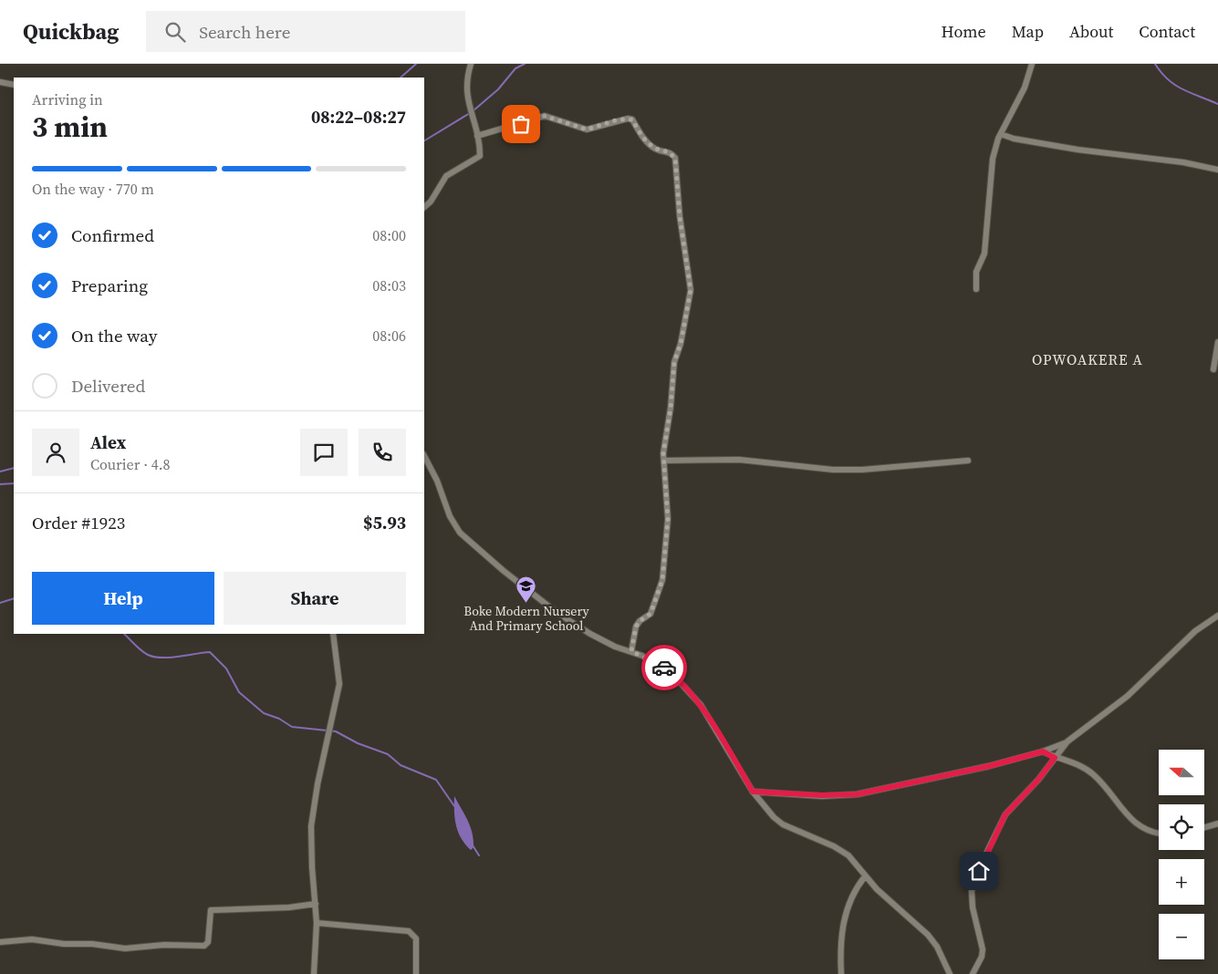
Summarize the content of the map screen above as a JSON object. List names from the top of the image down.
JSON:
{
  "districts": ["OPWOAKERE A"],
  "places": {
    "school or university": ["Boke Modern Nursery And Primary School"]
  },
  "north": "left",
  "page": {
    "header": "Quickbag",
    "search": "Search here",
    "nav": [
      "Home",
      "Map",
      "About",
      "Contact"
    ],
    "heading": ["3 min", "Arriving in", "08:22–08:27"],
    "panel": [
      "Alex",
      "Courier · 4.8",
      "Order #1923",
      "$5.93"
    ],
    "bar": "On the way · 770 m",
    "list": [
      ["Confirmed", "08:00"],
      ["Preparing", "08:03"],
      ["On the way", "08:06"],
      "Delivered"
    ],
    "buttons": ["Help", "Share"],
    "map_buttons": ["+", "−"]
  }
}
